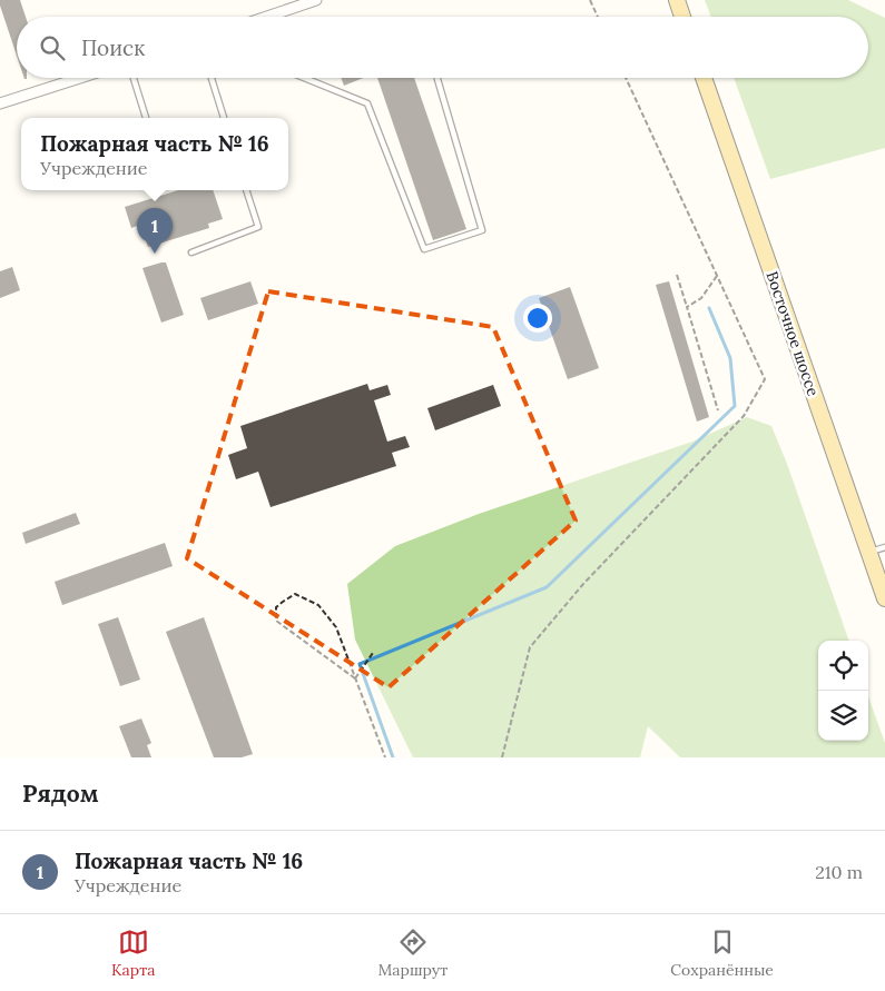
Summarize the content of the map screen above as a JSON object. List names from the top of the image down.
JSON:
{
  "streets": {
    "main road": ["Восточное шоссе"]
  },
  "page": {
    "search": "Поиск",
    "popup": ["Пожарная часть № 16", "Учреждение"],
    "pins": "1",
    "heading": "Рядом",
    "list": [
      {
        "mark": "1",
        "name": "Пожарная часть № 16",
        "note": "Учреждение",
        "value": "210 m"
      }
    ],
    "nav": ["Карта", "Маршрут", "Сохранённые"]
  }
}
